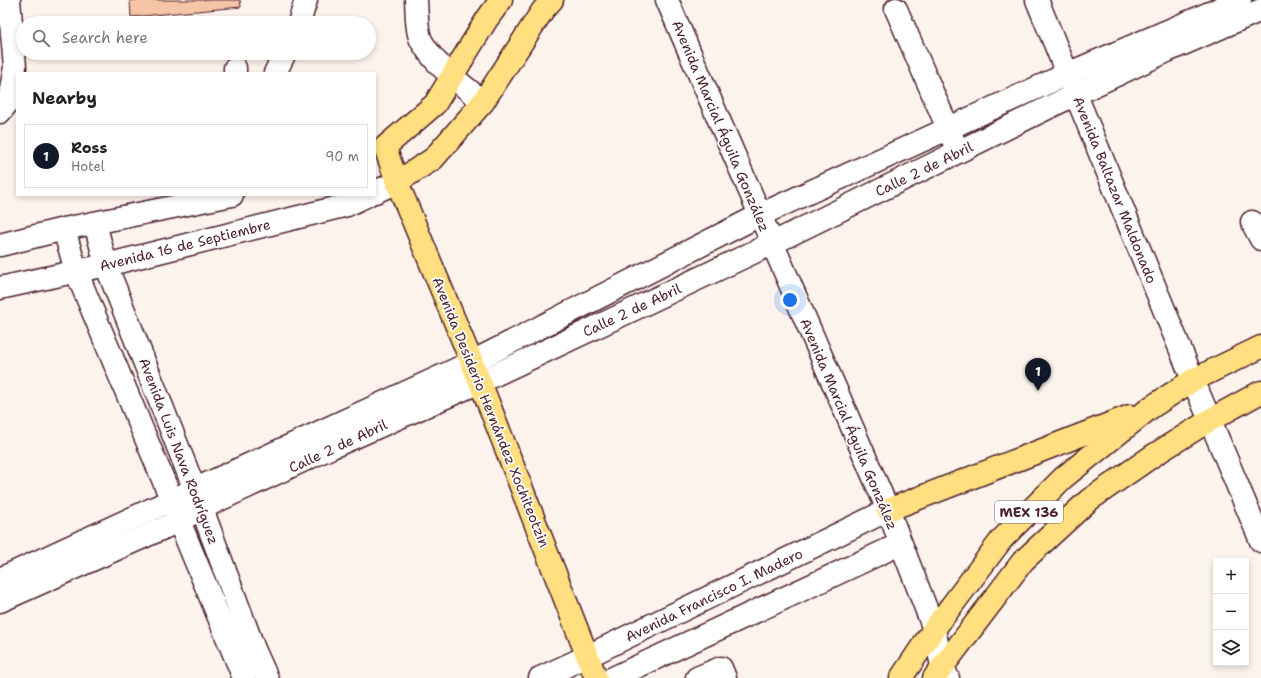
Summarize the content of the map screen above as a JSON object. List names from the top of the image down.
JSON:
{
  "streets": {
    "main road": ["Avenida Desiderio Hernández Xochiteotzin", "MEX 136"],
    "street": [
      "Avenida Marcial Águila González",
      "Calle 2 de Abril",
      "Avenida Baltazar Maldonado",
      "Avenida 16 de Septiembre",
      "Avenida Luis Nava Rodríguez",
      "Avenida Francisco I. Madero"
    ]
  },
  "crossings": [
    ["Avenida Marcial Águila González", "Calle 2 de Abril"],
    ["Avenida Marcial Águila González", "MEX 136"],
    ["Avenida Marcial Águila González", "Avenida Francisco I. Madero"],
    ["Calle 2 de Abril", "Avenida Baltazar Maldonado"],
    ["Calle 2 de Abril", "Avenida Desiderio Hernández Xochiteotzin"],
    ["Calle 2 de Abril", "Avenida Luis Nava Rodríguez"],
    ["Avenida Baltazar Maldonado", "MEX 136"],
    ["Avenida 16 de Septiembre", "Avenida Luis Nava Rodríguez"],
    ["Avenida Desiderio Hernández Xochiteotzin", "Avenida Francisco I. Madero"]
  ],
  "page": {
    "search": "Search here",
    "heading": "Nearby",
    "list": [
      {
        "mark": "1",
        "name": "Ross",
        "note": "Hotel",
        "value": "90 m"
      }
    ],
    "pins": "1",
    "map_buttons": ["+", "−"]
  }
}
